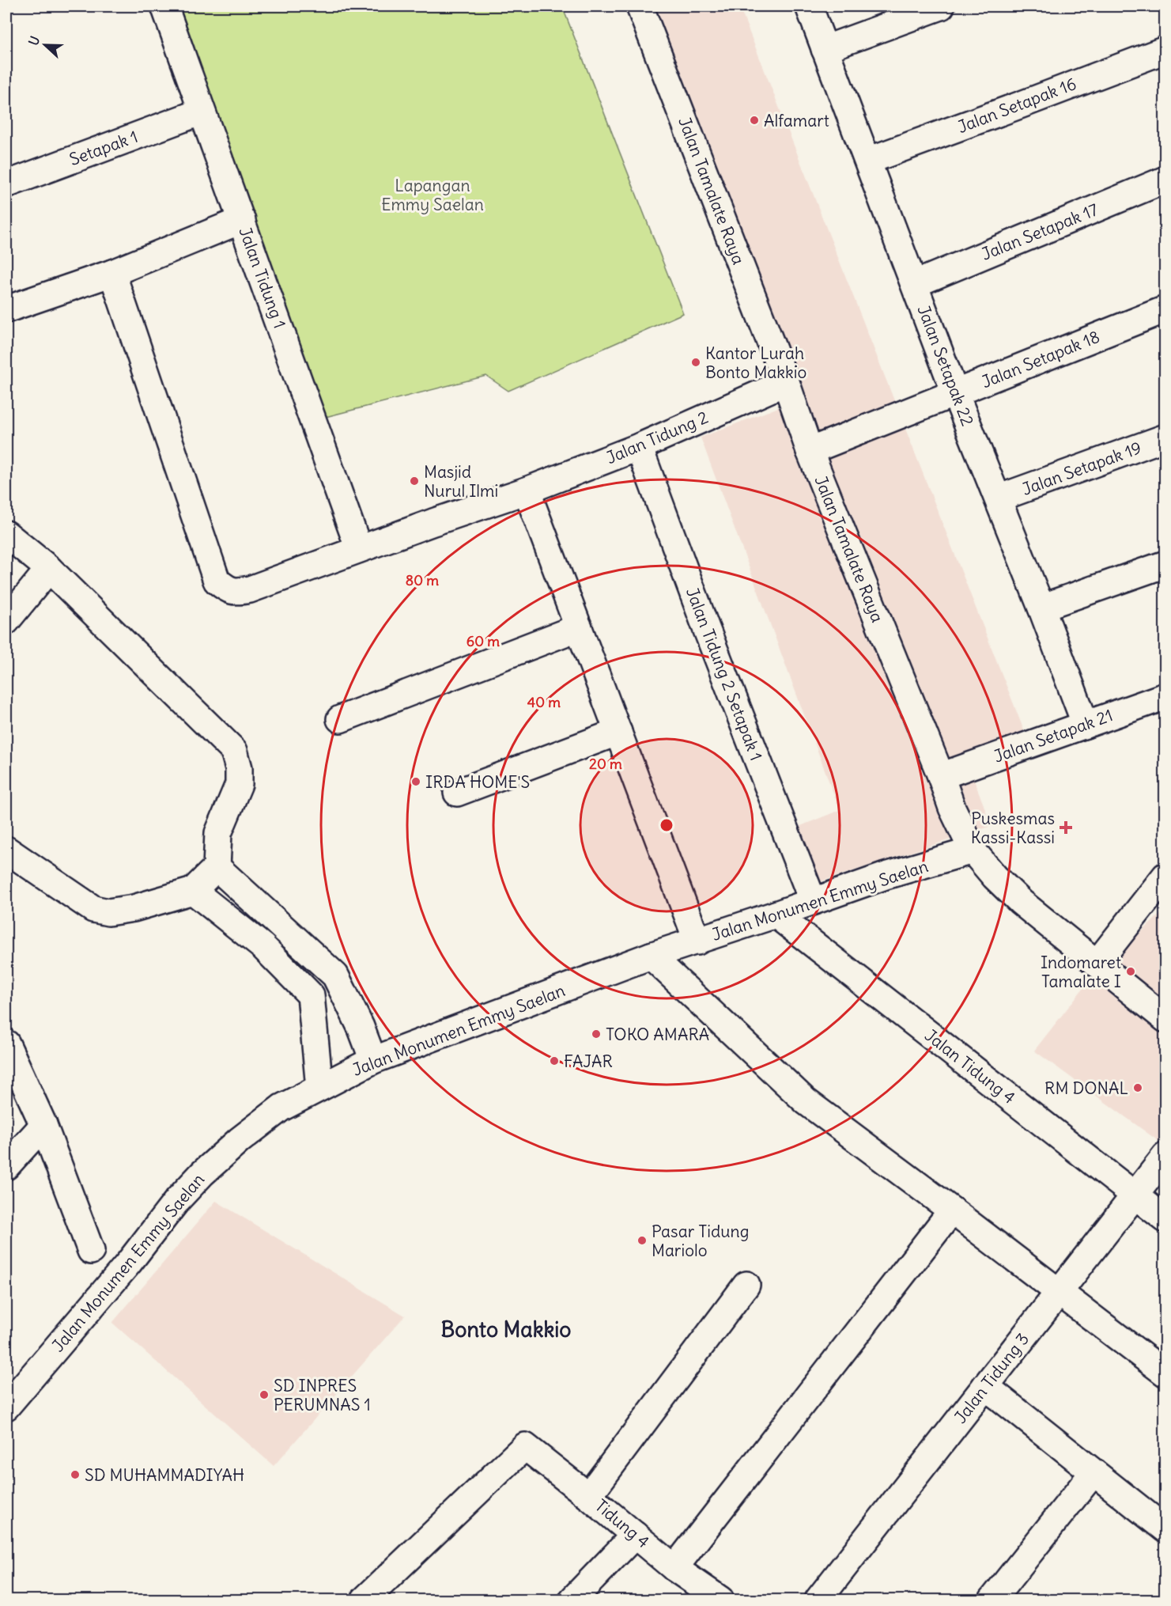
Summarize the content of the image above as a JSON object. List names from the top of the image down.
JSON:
{
  "streets": {
    "street": [
      "Jalan Setapak 16",
      "Setapak 1",
      "Jalan Tamalate Raya",
      "Jalan Setapak 17",
      "Jalan Tidung 1",
      "Jalan Setapak 18",
      "Jalan Setapak 22",
      "Jalan Tidung 2",
      "Jalan Setapak 19",
      "Jalan Tidung 2 Setapak 1",
      "Jalan Setapak 21",
      "Jalan Monumen Emmy Saelan",
      "Jalan Tidung 4",
      "Jalan Tidung 3",
      "Tidung 4"
    ]
  },
  "crossings": [
    ["Jalan Setapak 16", "Jalan Setapak 22"],
    ["Setapak 1", "Jalan Tidung 1"],
    ["Jalan Tamalate Raya", "Jalan Setapak 18"],
    ["Jalan Tamalate Raya", "Jalan Tidung 2"],
    ["Jalan Tamalate Raya", "Jalan Setapak 21"],
    ["Jalan Tamalate Raya", "Jalan Monumen Emmy Saelan"],
    ["Jalan Setapak 17", "Jalan Setapak 22"],
    ["Jalan Tidung 1", "Jalan Tidung 2"],
    ["Jalan Setapak 18", "Jalan Setapak 22"],
    ["Jalan Setapak 22", "Jalan Setapak 19"],
    ["Jalan Setapak 22", "Jalan Setapak 21"],
    ["Jalan Tidung 2", "Jalan Tidung 2 Setapak 1"],
    ["Jalan Tidung 2 Setapak 1", "Jalan Monumen Emmy Saelan"],
    ["Jalan Monumen Emmy Saelan", "Jalan Tidung 4"],
    ["Jalan Tidung 4", "Jalan Tidung 3"]
  ],
  "districts": ["Bonto Makkio"],
  "parks": ["Lapangan Emmy Saelan"],
  "places": {
    "other": [
      "Alfamart",
      "Kantor Lurah Bonto Makkio",
      "Masjid Nurul Ilmi",
      "IRDA HOME'S",
      "Indomaret Tamalate I",
      "TOKO AMARA",
      "FAJAR",
      "RM DONAL",
      "Pasar Tidung Mariolo",
      "SD INPRES PERUMNAS 1",
      "SD MUHAMMADIYAH"
    ],
    "health": ["Puskesmas Kassi-Kassi"]
  },
  "north": "left",
  "rings": [
    "80 m",
    "60 m",
    "40 m",
    "20 m"
  ]
}
